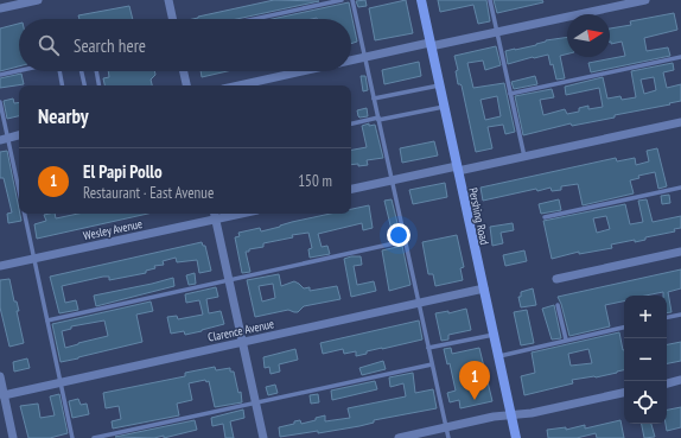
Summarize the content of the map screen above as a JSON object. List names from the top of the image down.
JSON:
{
  "streets": {
    "main road": ["Pershing Road"],
    "street": ["Wesley Avenue", "Clarence Avenue"]
  },
  "crossings": [
    ["Pershing Road", "Clarence Avenue"]
  ],
  "north": "right",
  "page": {
    "search": "Search here",
    "heading": "Nearby",
    "list": [
      {
        "mark": "1",
        "name": "El Papi Pollo",
        "note": "Restaurant · East Avenue",
        "value": "150 m"
      }
    ],
    "map_buttons": ["+", "−"],
    "pins": "1"
  }
}
